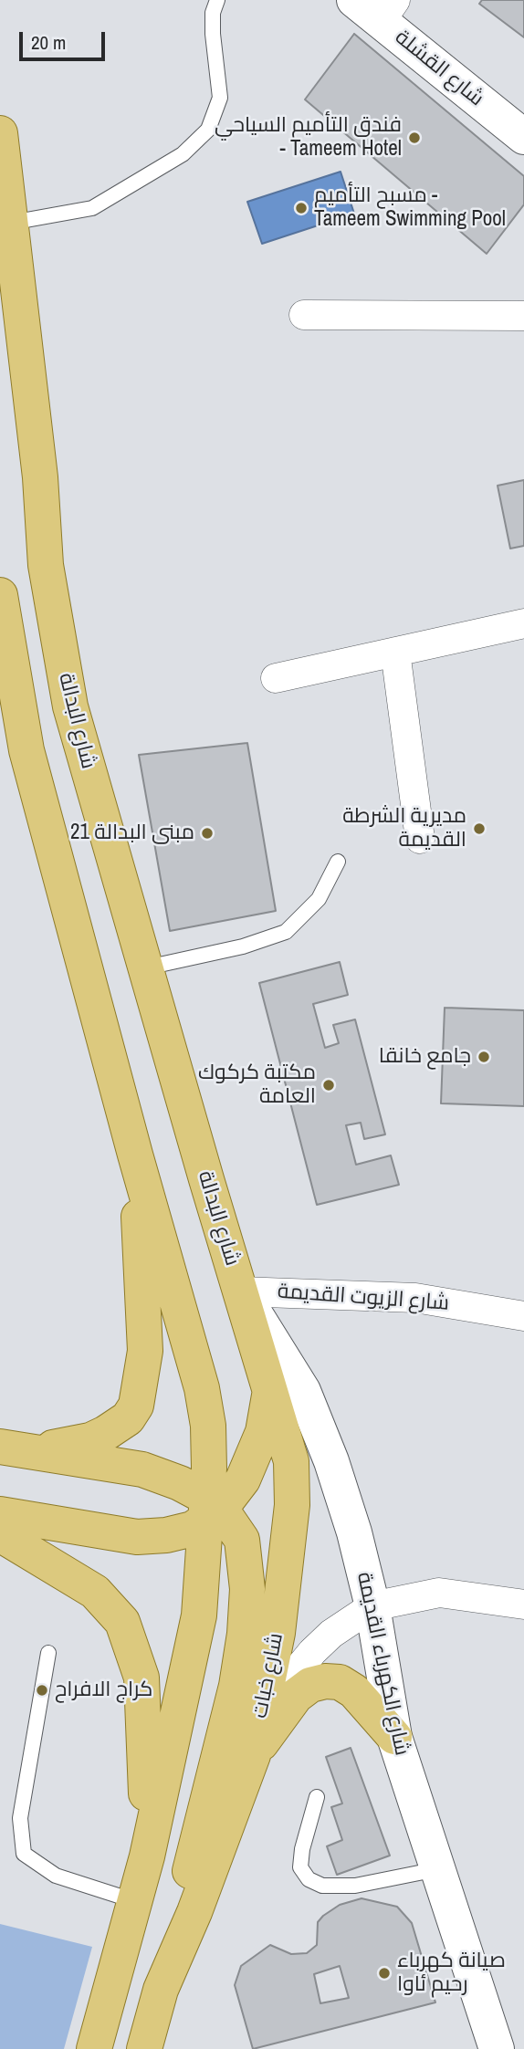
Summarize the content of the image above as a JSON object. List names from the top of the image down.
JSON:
{
  "streets": {
    "main road": ["شارع البدالة", "شارع خبات"],
    "street": ["شارع القشلة", "شارع الزيوت القديمة", "شارع الكهرباء القديمة"]
  },
  "crossings": [
    ["شارع البدالة", "شارع الزيوت القديمة"],
    ["شارع البدالة", "شارع الكهرباء القديمة"],
    ["شارع البدالة", "شارع خبات"],
    ["شارع الزيوت القديمة", "شارع الكهرباء القديمة"],
    ["شارع الزيوت القديمة", "شارع خبات"],
    ["شارع الكهرباء القديمة", "شارع خبات"]
  ],
  "places": [
    "فندق التأميم السياحي - Tameem Hotel",
    "مسبح التأميم - Tameem Swimming Pool",
    "مديرية الشرطة القديمة",
    "مبنى البدالة 21",
    "جامع خانقا",
    "مكتبة كركوك العامة",
    "كراج الافراح",
    "صيانة كهرباء رحيم ئاوا"
  ],
  "scale_bar": "20 m"
}
